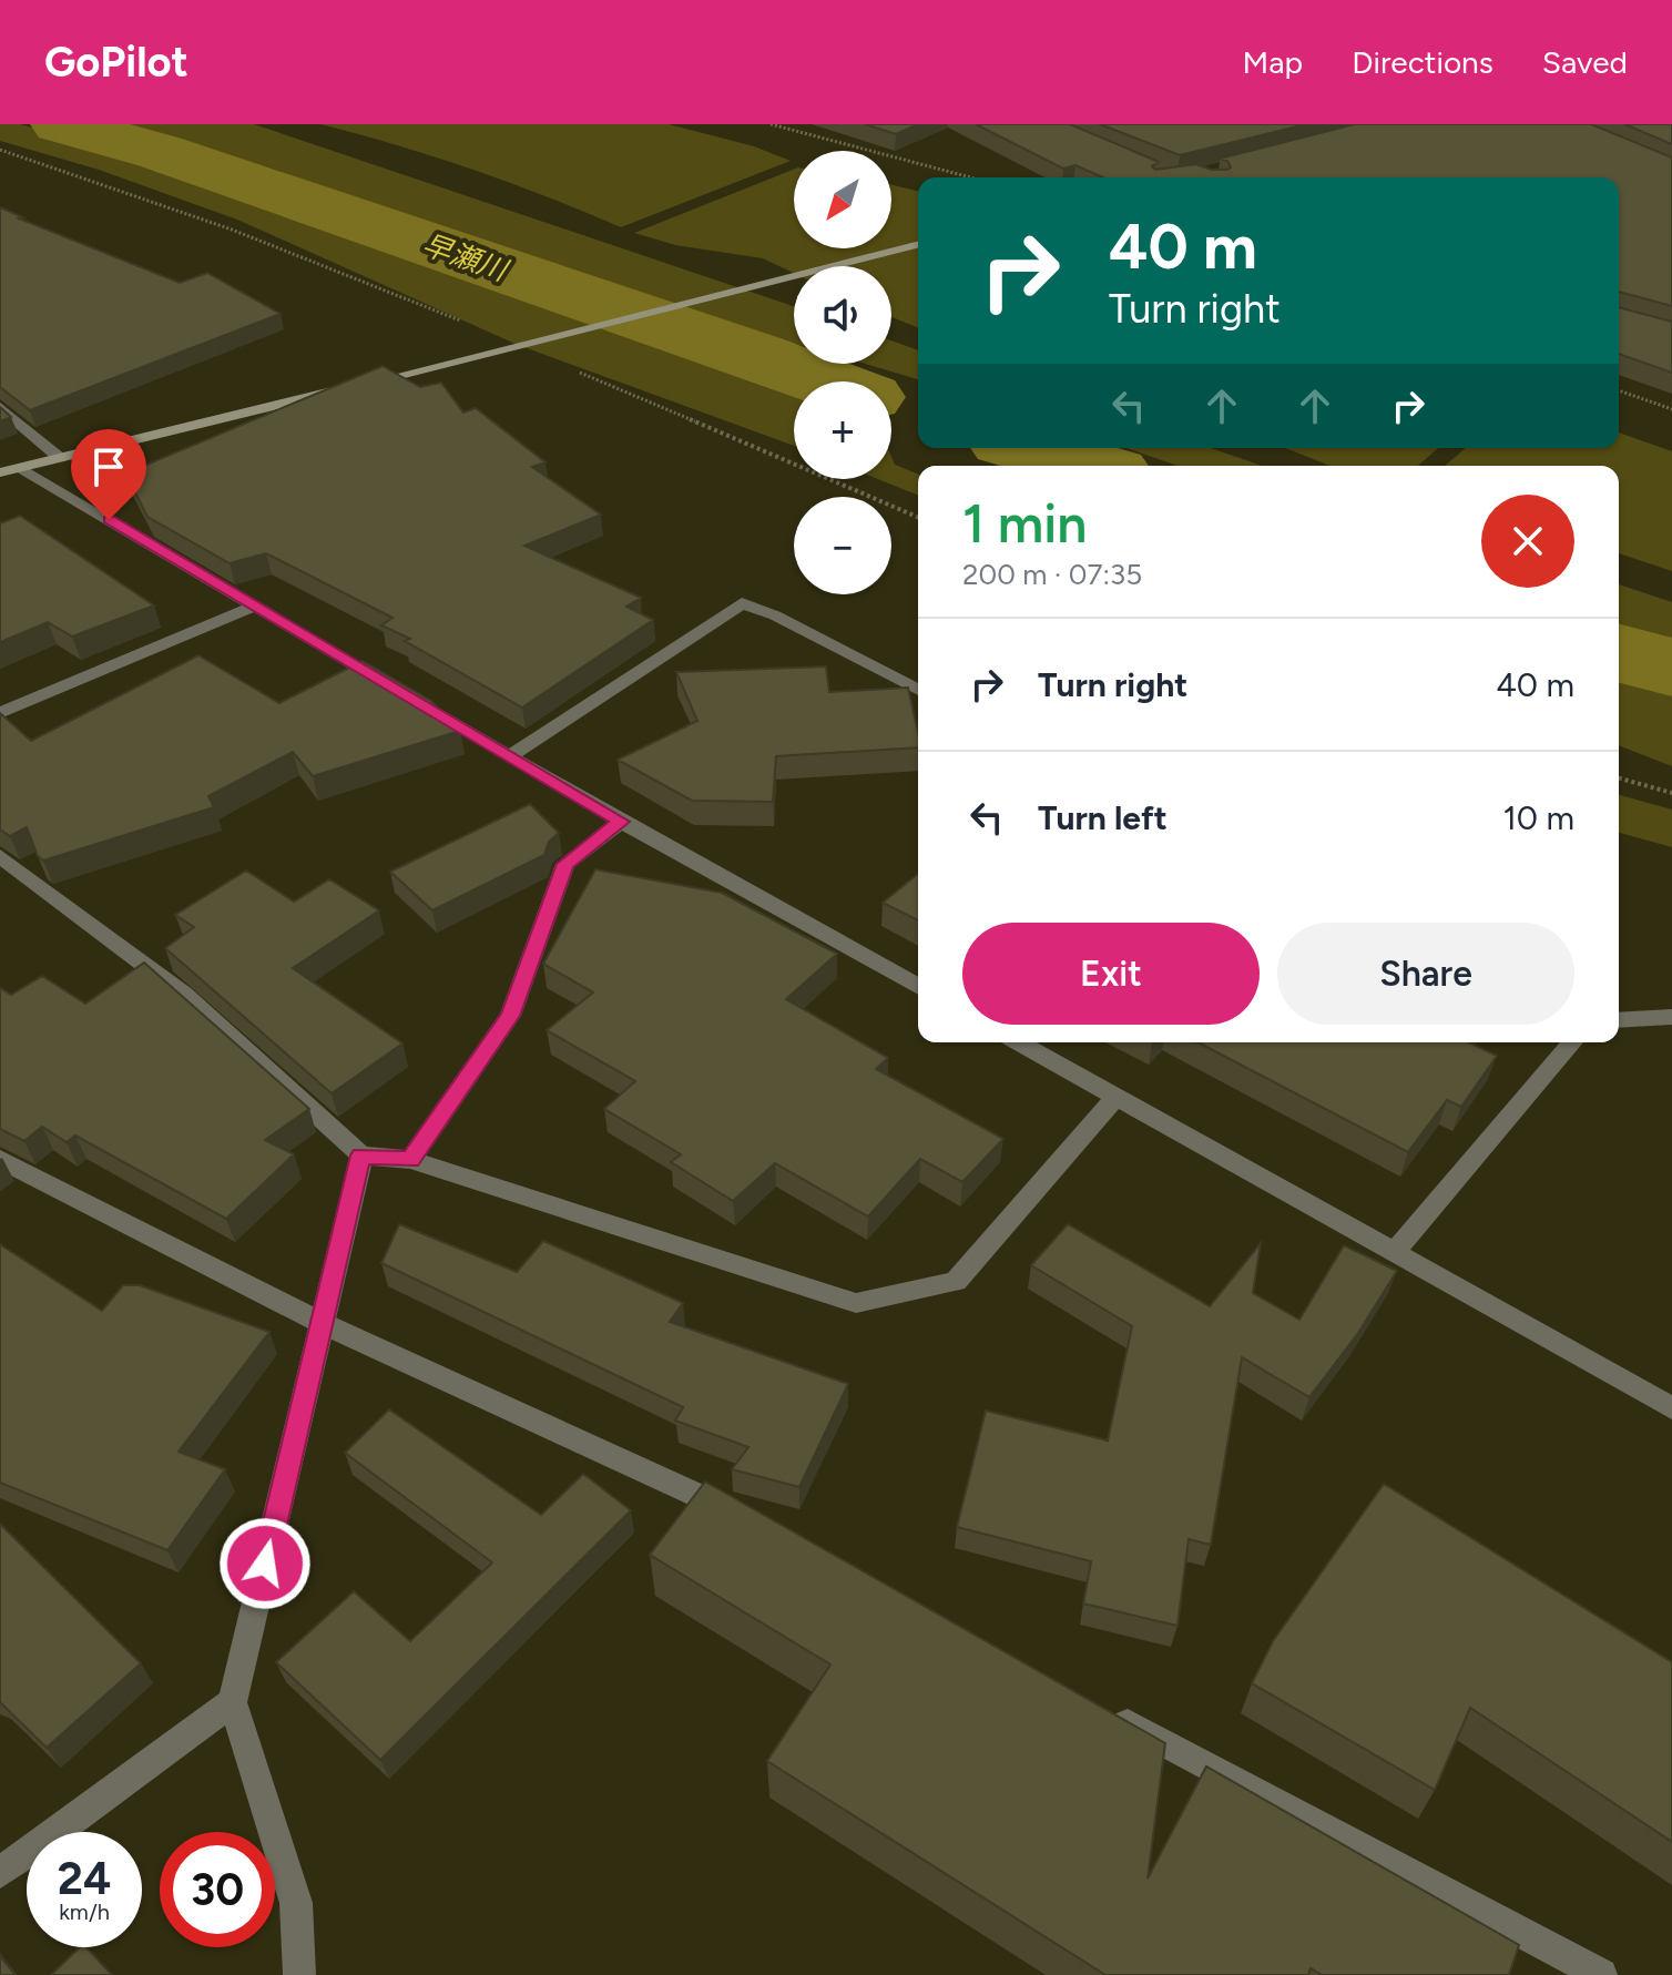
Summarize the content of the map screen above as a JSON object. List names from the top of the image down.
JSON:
{
  "water": ["早瀬川"],
  "north": "bottom left",
  "page": {
    "header": "GoPilot",
    "nav": ["Map", "Directions", "Saved"],
    "map_buttons": ["+", "−"],
    "turn": ["40 m", "Turn right"],
    "heading": ["1 min", "200 m · 07:35"],
    "list": [
      {
        "name": "Turn right",
        "value": "40 m"
      },
      {
        "name": "Turn left",
        "value": "10 m"
      }
    ],
    "buttons": ["Exit", "Share"],
    "speed": "24 km/h",
    "limit": "30"
  }
}
